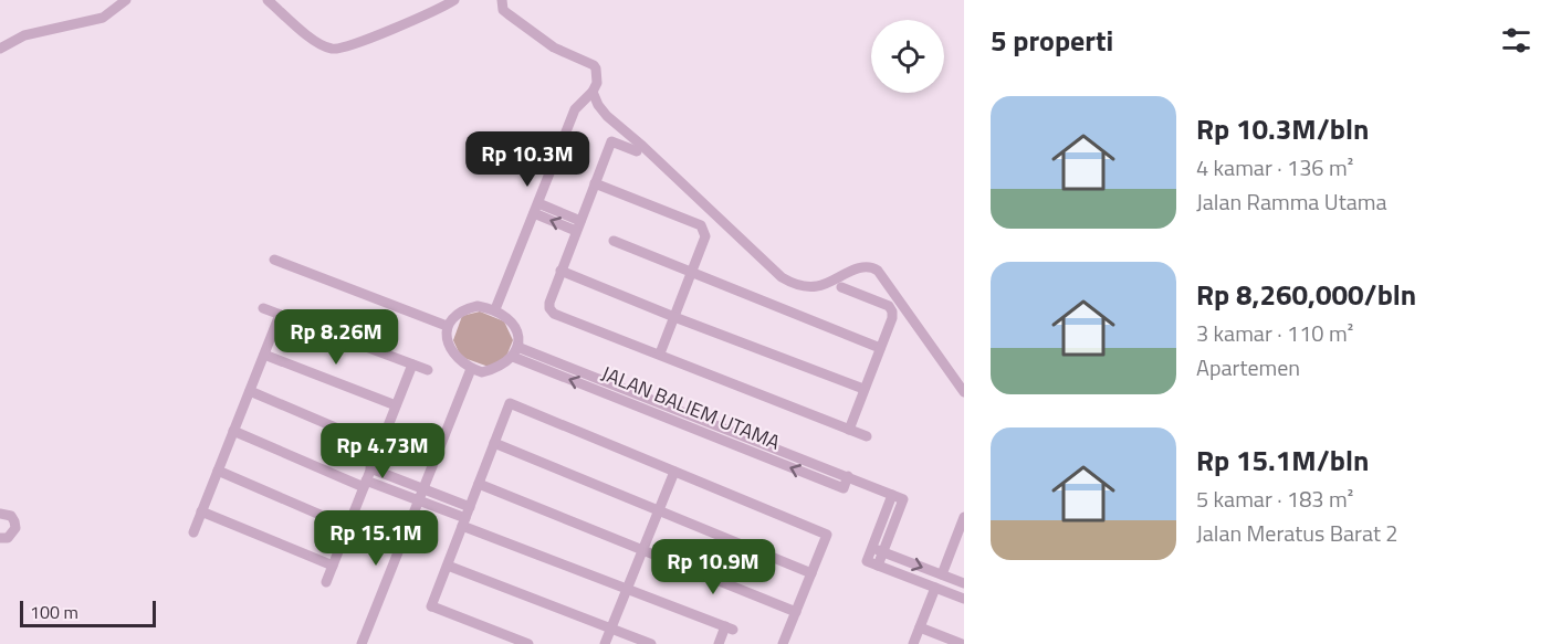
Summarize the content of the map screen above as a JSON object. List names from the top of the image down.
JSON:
{
  "streets": {
    "street": ["JALAN BALIEM UTAMA"]
  },
  "scale_bar": "100 m",
  "page": {
    "heading": "5 properti",
    "list": [
      {
        "name": "Rp 10.3M/bln",
        "note": "4 kamar · 136 m² · Jalan Ramma Utama"
      },
      {
        "name": "Rp 8,260,000/bln",
        "note": "3 kamar · 110 m² · Apartemen"
      },
      {
        "name": "Rp 15.1M/bln",
        "note": "5 kamar · 183 m² · Jalan Meratus Barat 2"
      }
    ],
    "price": [
      "Rp 10.3M",
      "Rp 8.26M",
      "Rp 4.73M",
      "Rp 15.1M",
      "Rp 10.9M"
    ],
    "scale": "100 m"
  }
}
